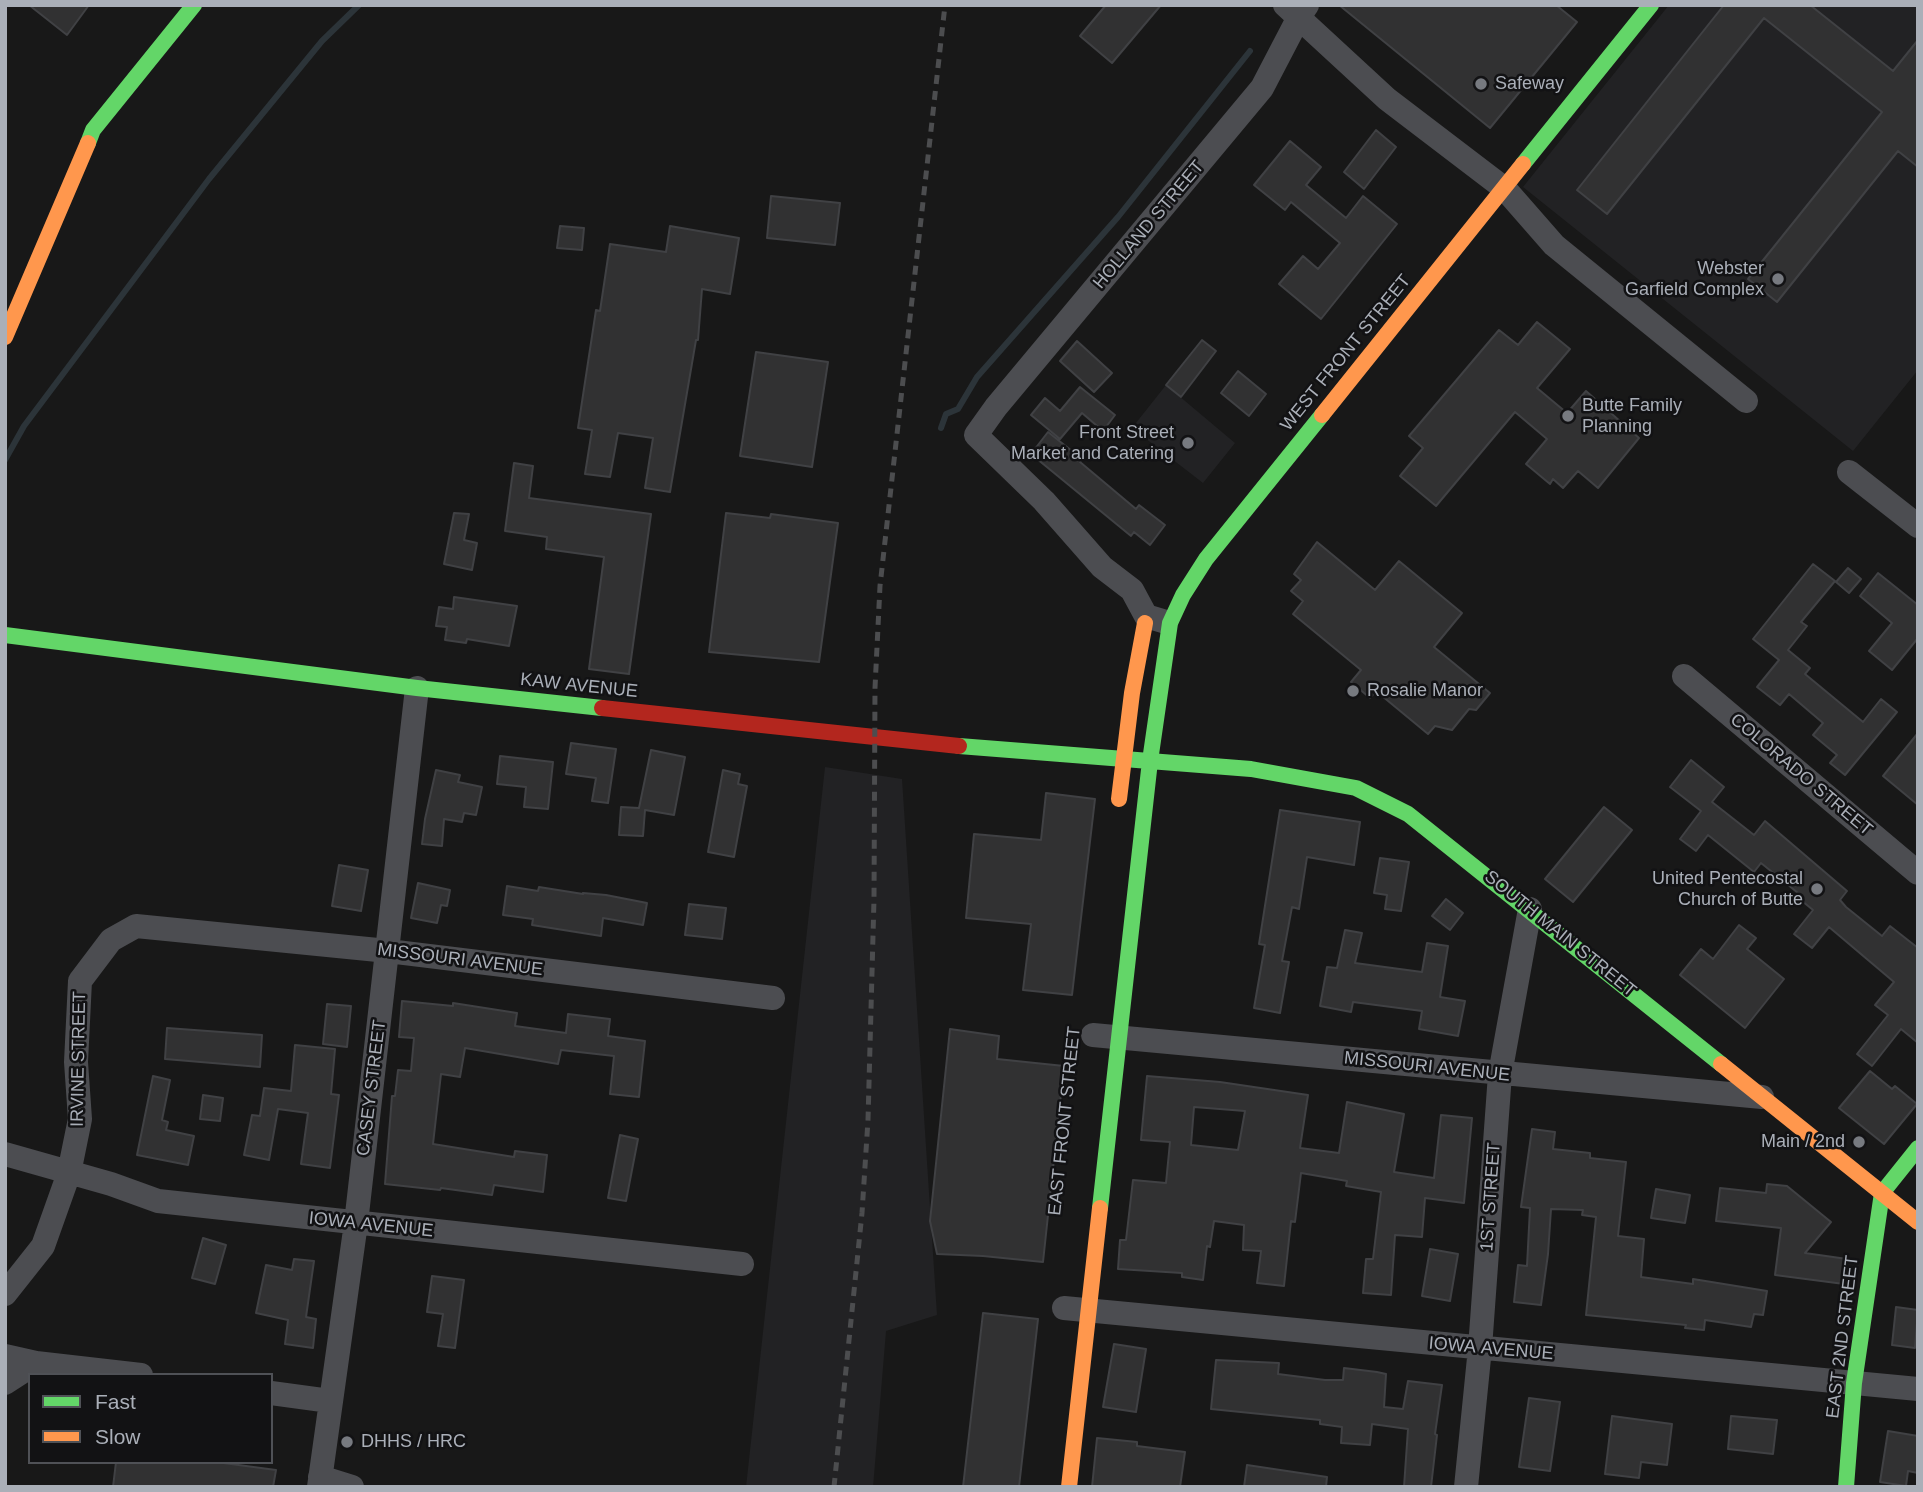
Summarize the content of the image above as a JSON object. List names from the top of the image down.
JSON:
{
  "streets": {
    "main road": [
      "WEST FRONT STREET",
      "KAW AVENUE",
      "SOUTH MAIN STREET",
      "EAST 2ND STREET"
    ],
    "street": [
      "HOLLAND STREET",
      "COLORADO STREET",
      "MISSOURI AVENUE",
      "IRVINE STREET",
      "CASEY STREET",
      "1ST STREET",
      "IOWA AVENUE"
    ]
  },
  "crossings": [
    ["WEST FRONT STREET", "KAW AVENUE"],
    ["WEST FRONT STREET", "SOUTH MAIN STREET"],
    ["KAW AVENUE", "SOUTH MAIN STREET"],
    ["KAW AVENUE", "CASEY STREET"],
    ["SOUTH MAIN STREET", "MISSOURI AVENUE"],
    ["SOUTH MAIN STREET", "1ST STREET"],
    ["SOUTH MAIN STREET", "EAST 2ND STREET"],
    ["MISSOURI AVENUE", "IRVINE STREET"],
    ["MISSOURI AVENUE", "CASEY STREET"],
    ["MISSOURI AVENUE", "1ST STREET"],
    ["IRVINE STREET", "IOWA AVENUE"],
    ["CASEY STREET", "IOWA AVENUE"],
    ["1ST STREET", "IOWA AVENUE"],
    ["IOWA AVENUE", "EAST 2ND STREET"]
  ],
  "places": [
    "Safeway",
    "Webster Garfield Complex",
    "Butte Family Planning",
    "Front Street Market and Catering",
    "Rosalie Manor",
    "United Pentecostal Church of Butte",
    "Main / 2nd",
    "DHHS / HRC"
  ],
  "legend": ["Fast", "Slow"]
}
